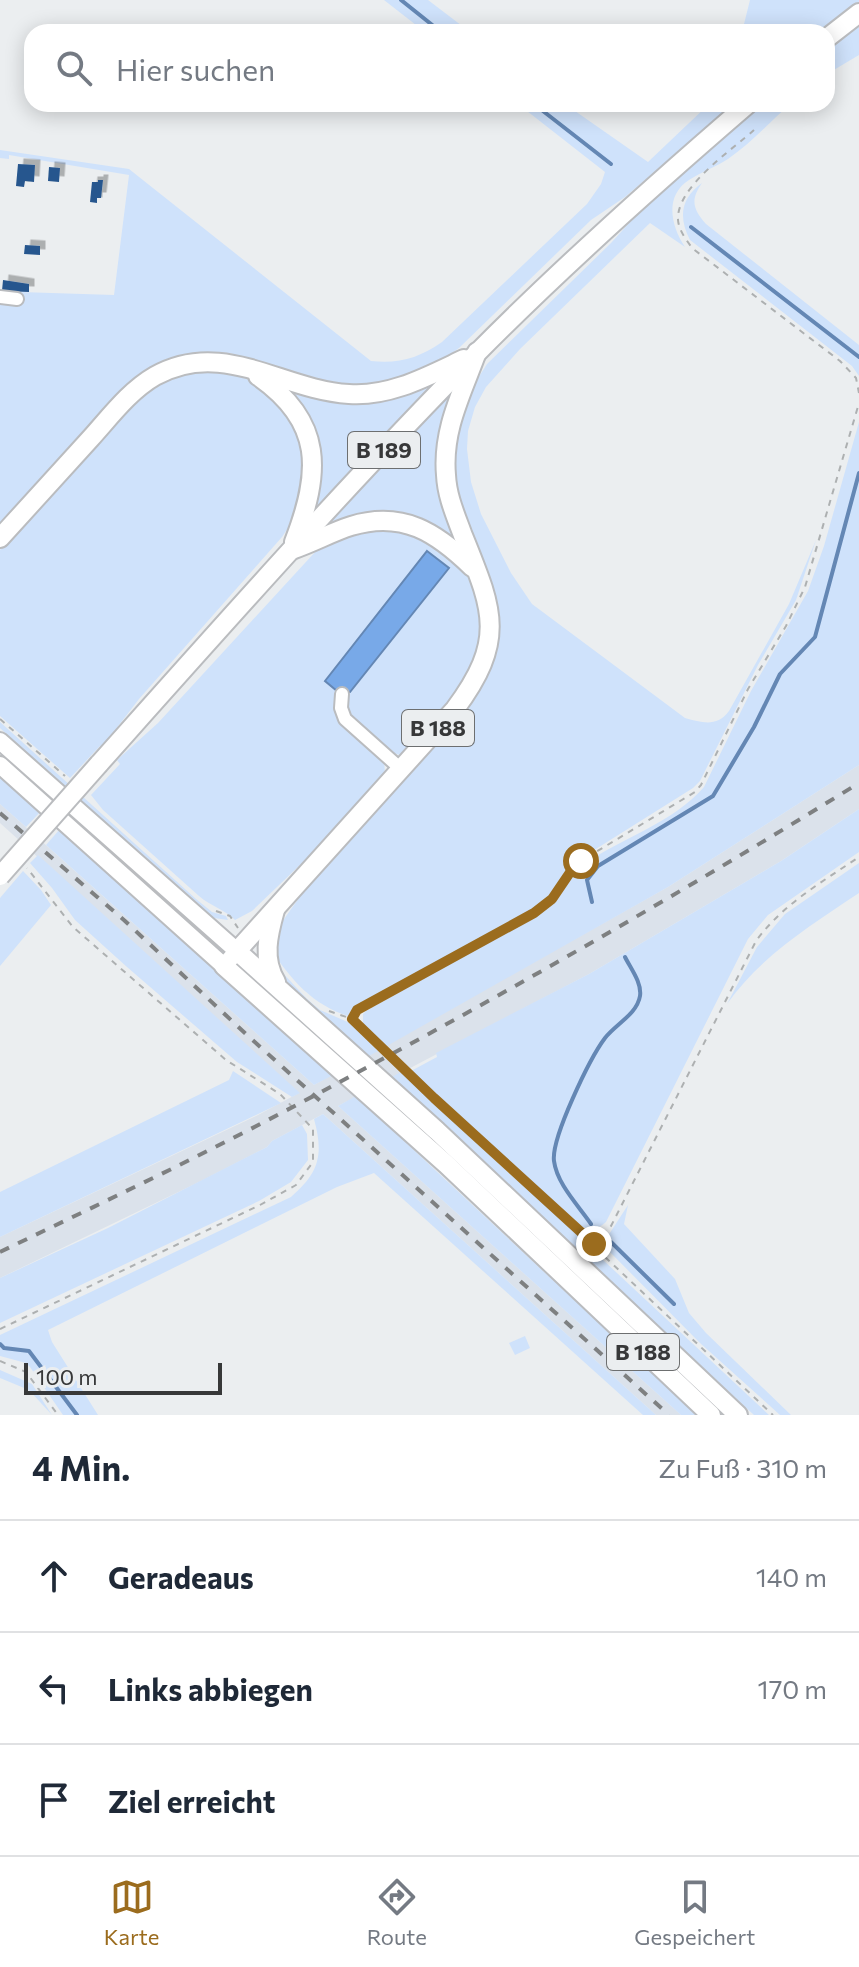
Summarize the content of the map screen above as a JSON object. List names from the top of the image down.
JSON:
{
  "streets": {
    "highway": ["B 189", "B 188"]
  },
  "crossings": [
    ["B 189", "B 188"]
  ],
  "scale_bar": "100 m",
  "page": {
    "search": "Hier suchen",
    "scale": "100 m",
    "heading": ["4 Min.", "Zu Fuß · 310 m"],
    "list": [
      ["Geradeaus", "140 m"],
      ["Links abbiegen", "170 m"],
      "Ziel erreicht"
    ],
    "nav": ["Karte", "Route", "Gespeichert"]
  }
}
